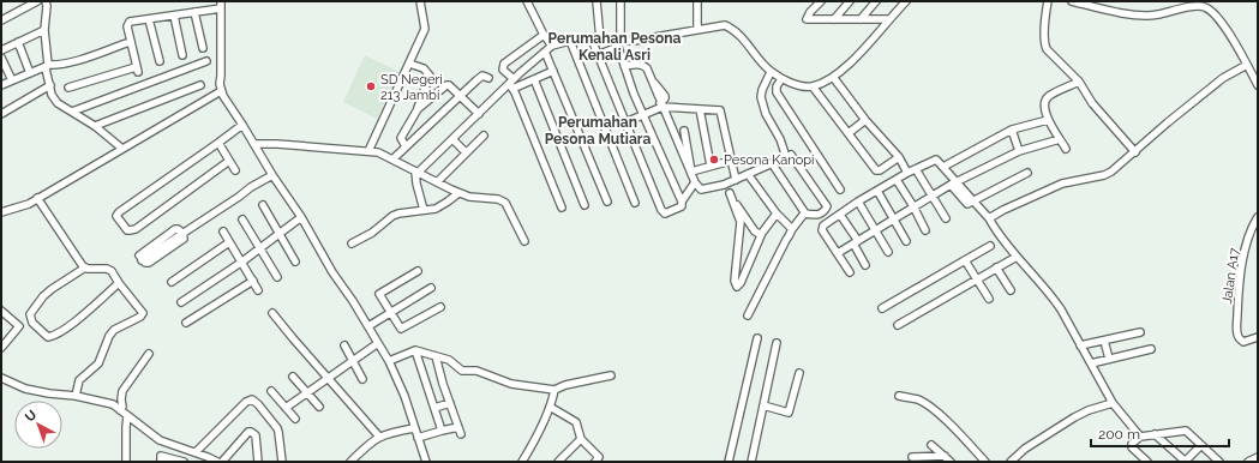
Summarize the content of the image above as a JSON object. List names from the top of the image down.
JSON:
{
  "streets": {
    "street": ["Jalan A17"]
  },
  "districts": ["Perumahan Pesona Kenali Asri", "Perumahan Pesona Mutiara"],
  "places": ["SD Negeri 213 Jambi", "Pesona Kanopi"],
  "scale_bar": "200 m",
  "north": "top left"
}
